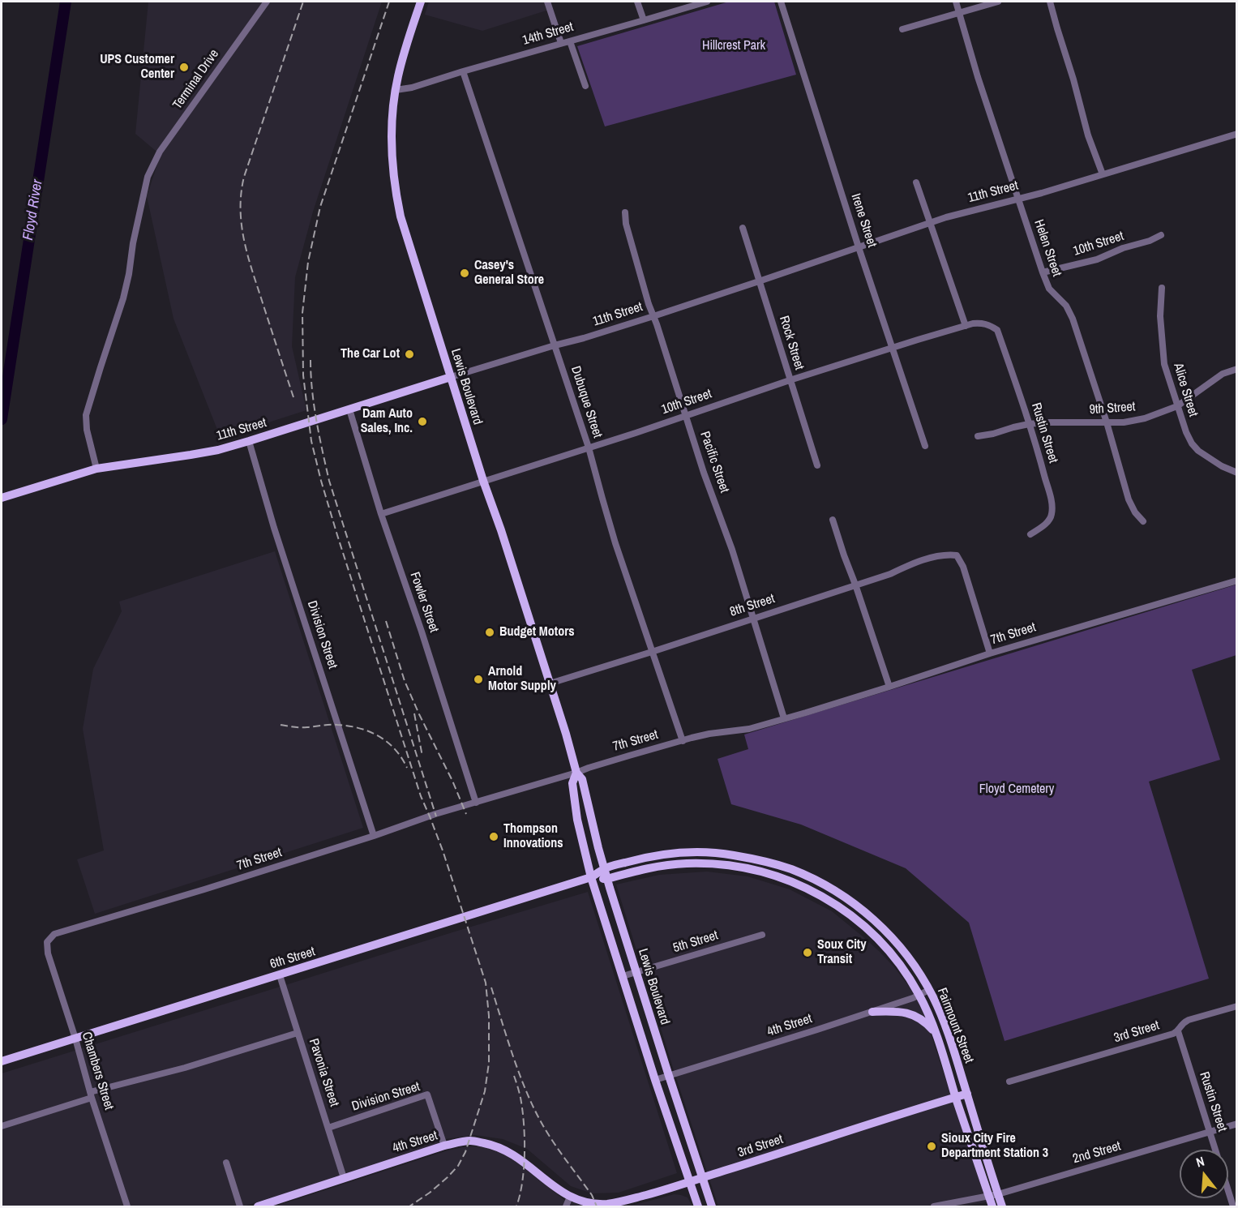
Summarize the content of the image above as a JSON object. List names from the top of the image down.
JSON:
{
  "streets": {
    "main road": [
      "11th Street",
      "Lewis Boulevard",
      "6th Street",
      "4th Street",
      "Fairmount Street",
      "3rd Street"
    ],
    "street": [
      "14th Street",
      "Terminal Drive",
      "Irene Street",
      "10th Street",
      "Helen Street",
      "Rock Street",
      "Alice Street",
      "Dubuque Street",
      "9th Street",
      "Rustin Street",
      "Pacific Street",
      "Fowler Street",
      "8th Street",
      "7th Street",
      "Division Street",
      "5th Street",
      "Chambers Street",
      "Pavonia Street",
      "2nd Street"
    ]
  },
  "crossings": [
    ["14th Street", "Lewis Boulevard"],
    ["14th Street", "Dubuque Street"],
    ["Terminal Drive", "11th Street"],
    ["11th Street", "Irene Street"],
    ["11th Street", "Helen Street"],
    ["11th Street", "Rock Street"],
    ["11th Street", "Lewis Boulevard"],
    ["11th Street", "Dubuque Street"],
    ["11th Street", "Pacific Street"],
    ["11th Street", "Fowler Street"],
    ["11th Street", "Division Street"],
    ["Irene Street", "10th Street"],
    ["10th Street", "Helen Street"],
    ["10th Street", "Rock Street"],
    ["10th Street", "Lewis Boulevard"],
    ["10th Street", "Dubuque Street"],
    ["10th Street", "Rustin Street"],
    ["10th Street", "Pacific Street"],
    ["10th Street", "Fowler Street"],
    ["Helen Street", "9th Street"],
    ["Lewis Boulevard", "8th Street"],
    ["Lewis Boulevard", "7th Street"],
    ["Lewis Boulevard", "5th Street"],
    ["Lewis Boulevard", "6th Street"],
    ["Lewis Boulevard", "4th Street"],
    ["Lewis Boulevard", "Fairmount Street"],
    ["Lewis Boulevard", "3rd Street"],
    ["Alice Street", "9th Street"],
    ["Dubuque Street", "8th Street"],
    ["Dubuque Street", "7th Street"],
    ["9th Street", "Rustin Street"],
    ["Rustin Street", "3rd Street"],
    ["Rustin Street", "2nd Street"],
    ["Pacific Street", "8th Street"],
    ["Pacific Street", "7th Street"],
    ["Fowler Street", "7th Street"],
    ["8th Street", "7th Street"],
    ["7th Street", "Division Street"],
    ["7th Street", "Chambers Street"],
    ["Division Street", "4th Street"],
    ["Division Street", "Pavonia Street"],
    ["6th Street", "Fairmount Street"],
    ["6th Street", "Chambers Street"],
    ["6th Street", "Pavonia Street"],
    ["4th Street", "Fairmount Street"],
    ["4th Street", "3rd Street"],
    ["4th Street", "Pavonia Street"],
    ["Fairmount Street", "3rd Street"],
    ["Fairmount Street", "2nd Street"]
  ],
  "water": ["Floyd River"],
  "parks": ["Hillcrest Park", "Floyd Cemetery"],
  "places": [
    "UPS Customer Center",
    "Casey's General Store",
    "The Car Lot",
    "Dam Auto Sales, Inc.",
    "Budget Motors",
    "Arnold Motor Supply",
    "Thompson Innovations",
    "Soux City Transit",
    "Sioux City Fire Department Station 3"
  ],
  "north": "top"
}
